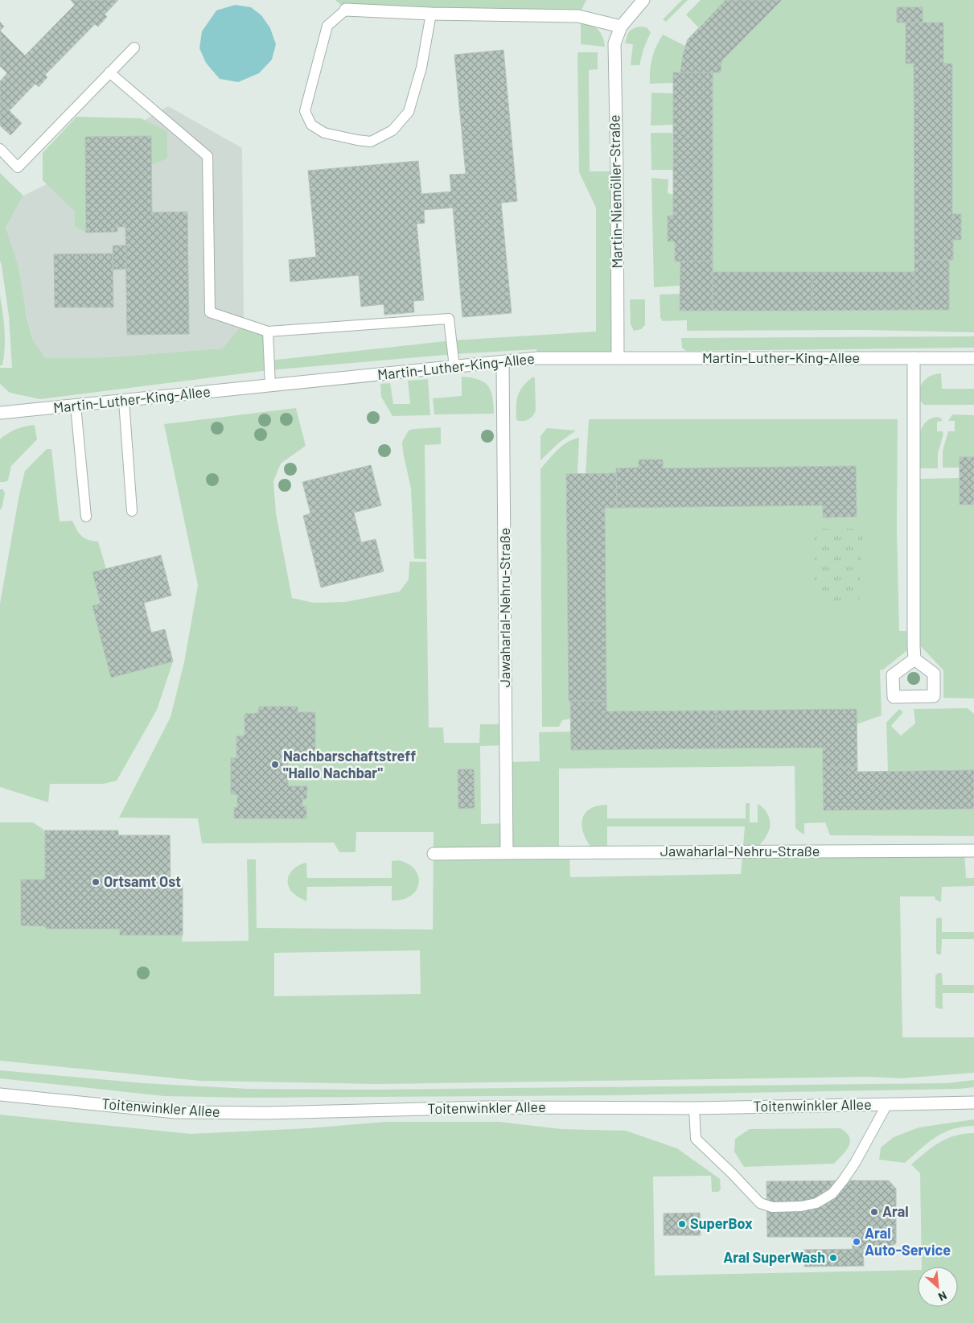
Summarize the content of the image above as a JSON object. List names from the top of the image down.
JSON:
{
  "streets": {
    "street": [
      "Martin-Niemöller-Straße",
      "Martin-Luther-King-Allee",
      "Jawaharlal-Nehru-Straße",
      "Toitenwinkler Allee"
    ]
  },
  "crossings": [
    ["Martin-Niemöller-Straße", "Martin-Luther-King-Allee"],
    ["Martin-Luther-King-Allee", "Jawaharlal-Nehru-Straße"]
  ],
  "places": [
    "Nachbarschaftstreff \"Hallo Nachbar\"",
    "Ortsamt Ost",
    "Aral",
    "SuperBox",
    "Aral Auto-Service",
    "Aral SuperWash"
  ],
  "north": "bottom right"
}
